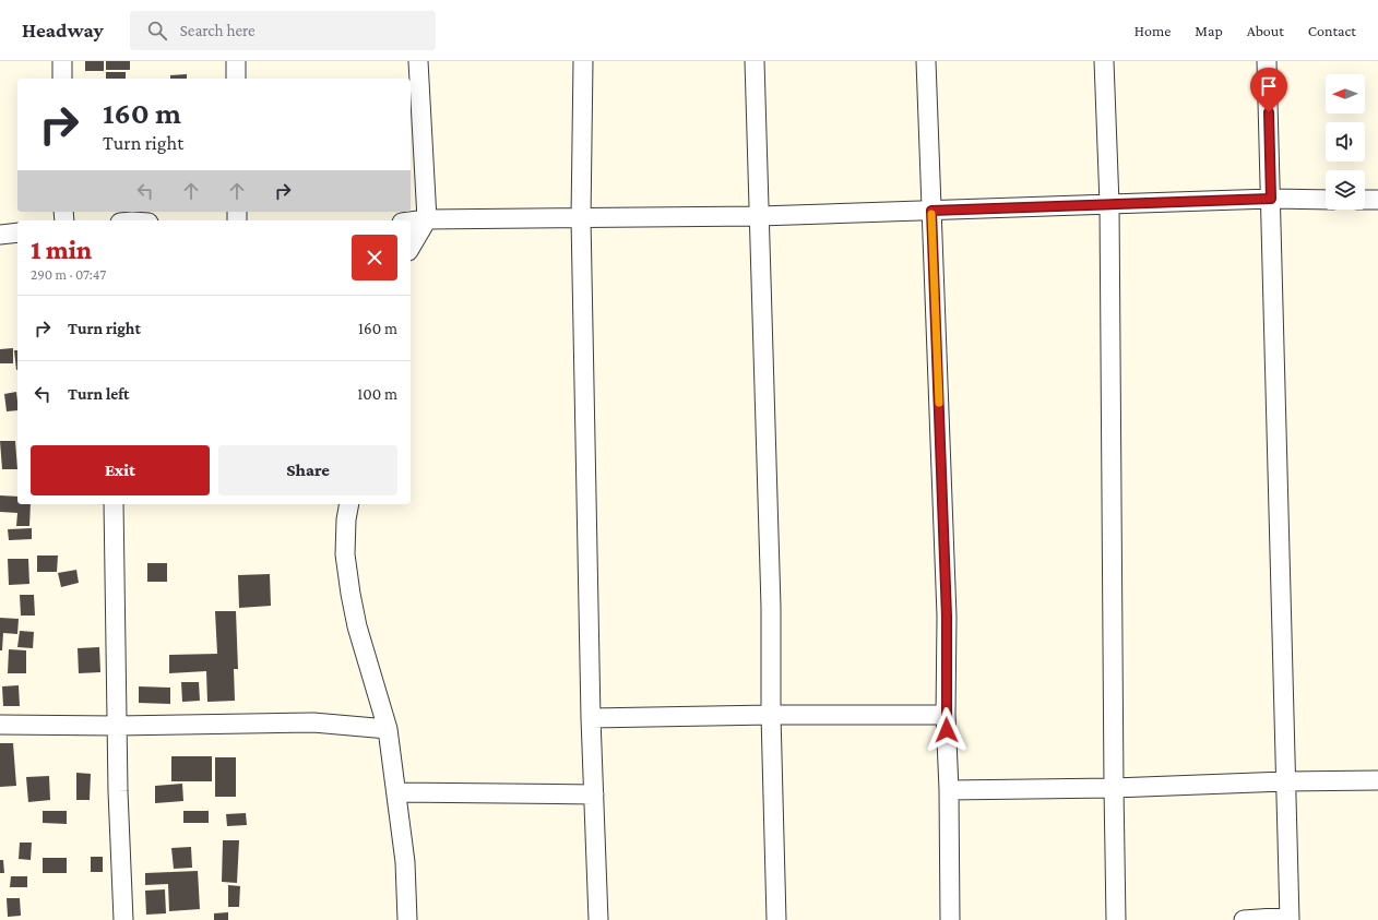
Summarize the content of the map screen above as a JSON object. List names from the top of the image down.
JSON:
{
  "north": "left",
  "page": {
    "header": "Headway",
    "search": "Search here",
    "nav": [
      "Home",
      "Map",
      "About",
      "Contact"
    ],
    "turn": ["160 m", "Turn right"],
    "heading": ["1 min", "290 m · 07:47"],
    "list": [
      {
        "name": "Turn right",
        "value": "160 m"
      },
      {
        "name": "Turn left",
        "value": "100 m"
      }
    ],
    "buttons": ["Exit", "Share"]
  }
}
